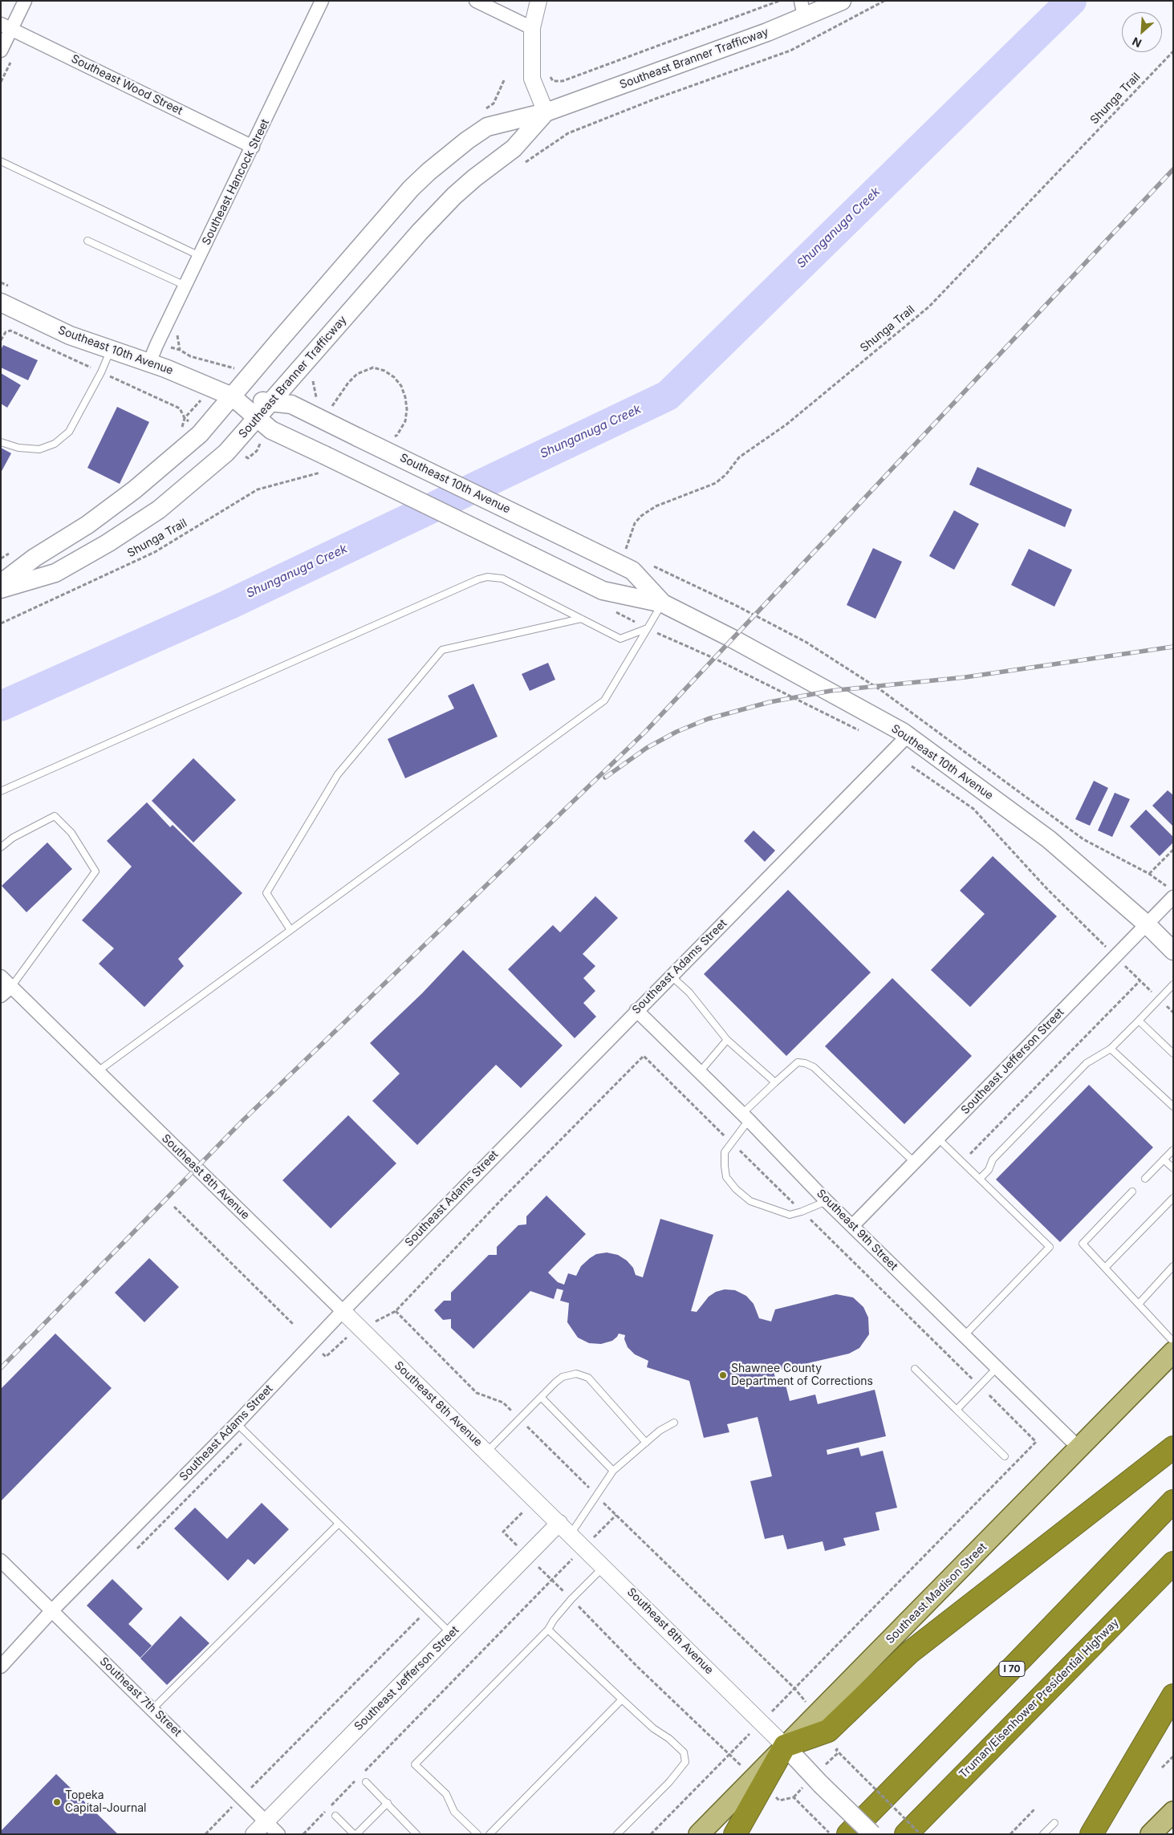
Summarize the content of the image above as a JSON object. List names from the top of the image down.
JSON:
{
  "streets": {
    "highway": ["I 70", "Truman/Eisenhower Presidential Highway"],
    "main road": [
      "Southeast Branner Trafficway",
      "Southeast 10th Avenue",
      "Southeast 8th Avenue",
      "Southeast Madison Street"
    ],
    "street": [
      "Southeast Wood Street",
      "Southeast Hancock Street",
      "Southeast Adams Street",
      "Southeast Jefferson Street",
      "Southeast 9th Street",
      "Southeast 7th Street"
    ],
    "path": ["Shunga Trail"]
  },
  "crossings": [
    ["Southeast Branner Trafficway", "Southeast 10th Avenue"],
    ["Southeast Wood Street", "Southeast Hancock Street"],
    ["Shunga Trail", "Southeast 10th Avenue"],
    ["Southeast Hancock Street", "Southeast 10th Avenue"],
    ["Southeast 10th Avenue", "Southeast Adams Street"],
    ["Southeast 10th Avenue", "Southeast Jefferson Street"],
    ["Southeast Adams Street", "Southeast 8th Avenue"],
    ["Southeast Adams Street", "Southeast 9th Street"],
    ["Southeast Adams Street", "Southeast 7th Street"],
    ["Southeast Jefferson Street", "Southeast 8th Avenue"],
    ["Southeast Jefferson Street", "Southeast 9th Street"],
    ["Southeast Jefferson Street", "Southeast 7th Street"],
    ["Southeast 8th Avenue", "Southeast Madison Street"],
    ["Southeast 9th Street", "Southeast Madison Street"]
  ],
  "water": ["Shunganuga Creek"],
  "places": ["Shawnee County Department of Corrections", "Topeka Capital-Journal"],
  "north": "bottom left"
}
